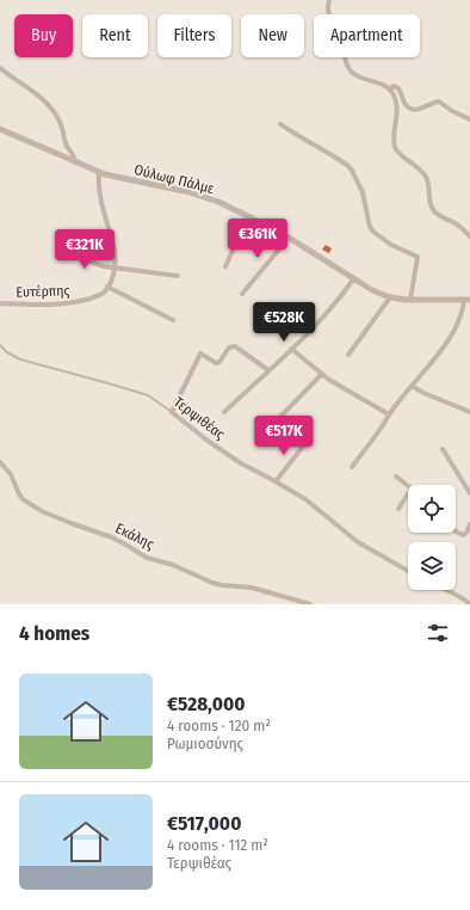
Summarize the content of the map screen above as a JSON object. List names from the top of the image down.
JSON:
{
  "streets": {
    "street": [
      "Ούλωφ Πάλμε",
      "Ευτέρπης",
      "Τερψιθέας",
      "Εκάλης"
    ]
  },
  "page": {
    "chip": [
      "Buy",
      "Rent",
      "Filters",
      "New",
      "Apartment"
    ],
    "price": [
      "€361K",
      "€321K",
      "€528K",
      "€517K"
    ],
    "heading": "4 homes",
    "list": [
      {
        "name": "€528,000",
        "note": "4 rooms · 120 m² · Ρωμιοσύνης"
      },
      {
        "name": "€517,000",
        "note": "4 rooms · 112 m² · Τερψιθέας"
      }
    ]
  }
}
